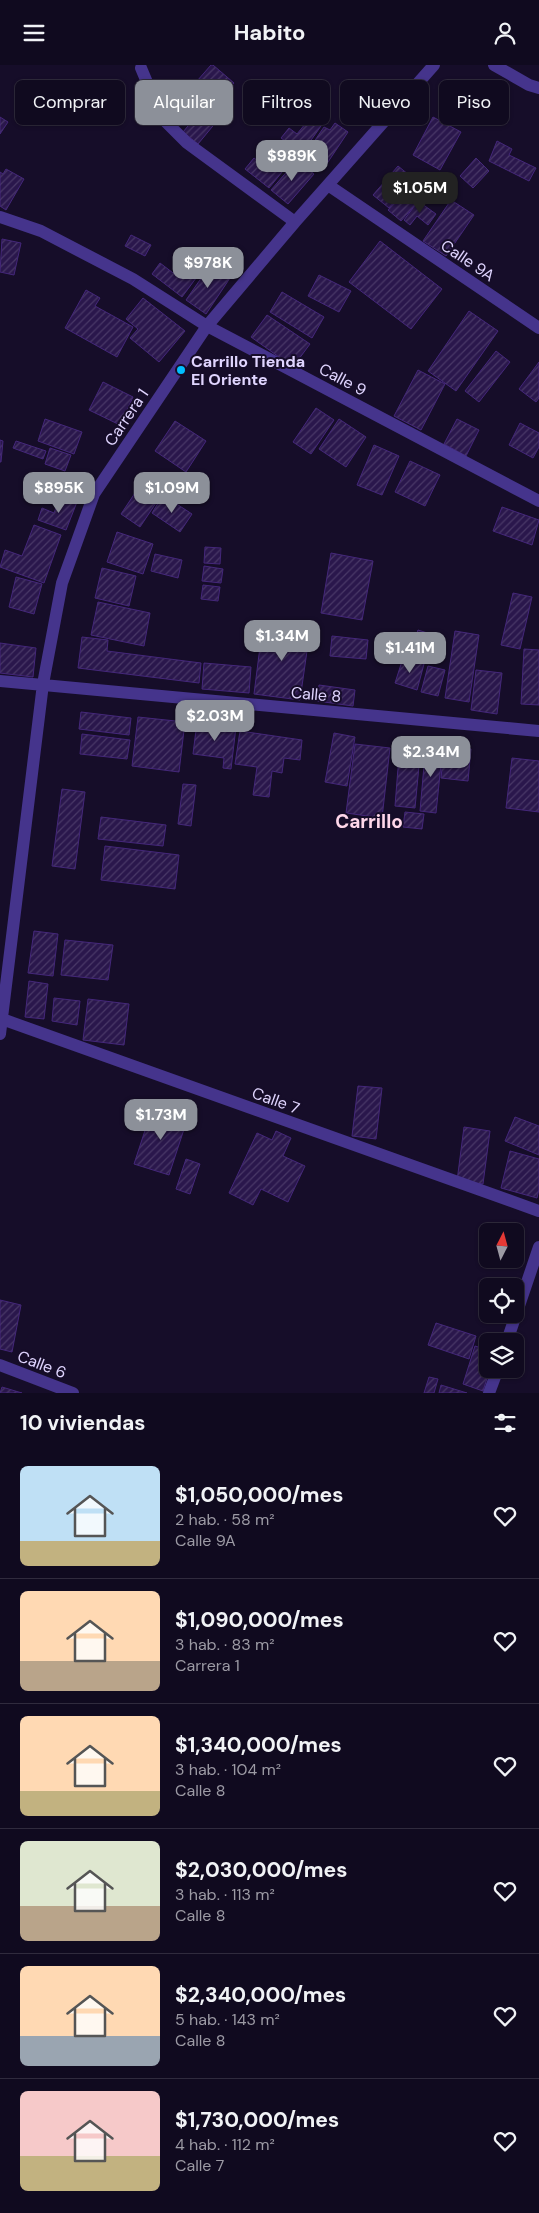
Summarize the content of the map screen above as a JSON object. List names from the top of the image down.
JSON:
{
  "streets": {
    "street": [
      "Calle 9A",
      "Calle 9",
      "Carrera 1",
      "Calle 8",
      "Calle 7",
      "Calle 6"
    ]
  },
  "crossings": [
    ["Calle 9A", "Carrera 1"],
    ["Calle 9", "Carrera 1"],
    ["Carrera 1", "Calle 8"],
    ["Carrera 1", "Calle 7"]
  ],
  "districts": ["Carrillo"],
  "places": ["Carrillo Tienda El Oriente"],
  "north": "top",
  "page": {
    "header": "Habito",
    "chip": [
      "Comprar",
      "Alquilar",
      "Filtros",
      "Nuevo",
      "Piso"
    ],
    "price": [
      "$989K",
      "$1.05M",
      "$978K",
      "$895K",
      "$1.09M",
      "$1.34M",
      "$1.41M",
      "$2.03M",
      "$2.34M",
      "$1.73M"
    ],
    "heading": "10 viviendas",
    "list": [
      {
        "name": "$1,050,000/mes",
        "note": "2 hab. · 58 m² · Calle 9A"
      },
      {
        "name": "$1,090,000/mes",
        "note": "3 hab. · 83 m² · Carrera 1"
      },
      {
        "name": "$1,340,000/mes",
        "note": "3 hab. · 104 m² · Calle 8"
      },
      {
        "name": "$2,030,000/mes",
        "note": "3 hab. · 113 m² · Calle 8"
      },
      {
        "name": "$2,340,000/mes",
        "note": "5 hab. · 143 m² · Calle 8"
      },
      {
        "name": "$1,730,000/mes",
        "note": "4 hab. · 112 m² · Calle 7"
      }
    ]
  }
}
